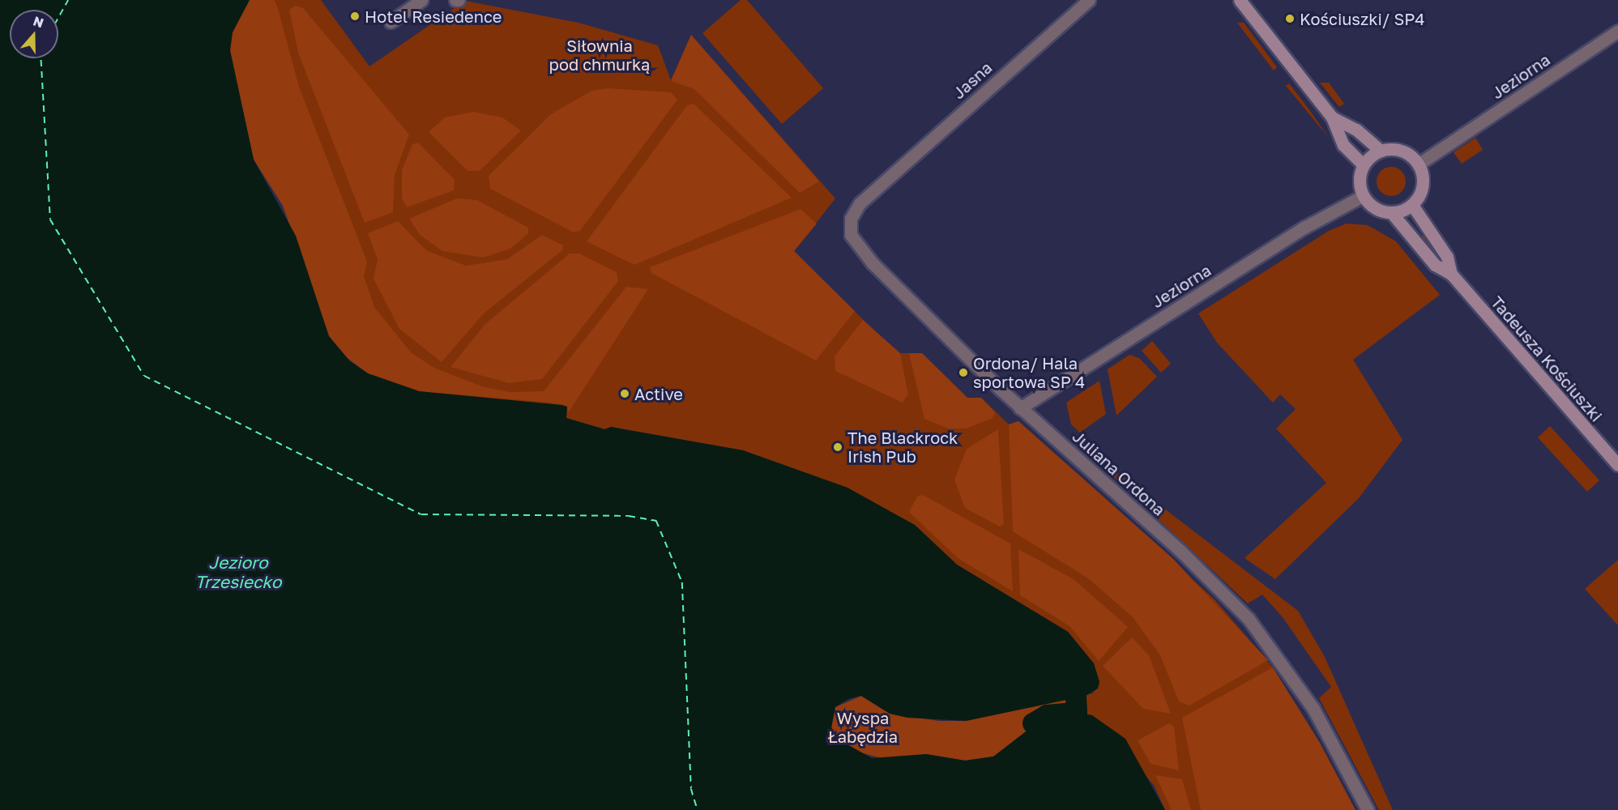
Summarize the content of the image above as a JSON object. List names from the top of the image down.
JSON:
{
  "streets": {
    "street": [
      "Jeziorna",
      "Jasna",
      "Tadeusza Kościuszki",
      "Juliana Ordona"
    ]
  },
  "crossings": [
    ["Jeziorna", "Tadeusza Kościuszki"],
    ["Jeziorna", "Juliana Ordona"],
    ["Jasna", "Juliana Ordona"]
  ],
  "water": ["Jezioro Trzesiecko"],
  "parks": ["Siłownia pod chmurką", "Wyspa Łabędzia"],
  "places": [
    "Hotel Resiedence",
    "Kościuszki/ SP4",
    "Ordona/ Hala sportowa SP 4",
    "Active",
    "The Blackrock Irish Pub"
  ],
  "north": "top"
}
